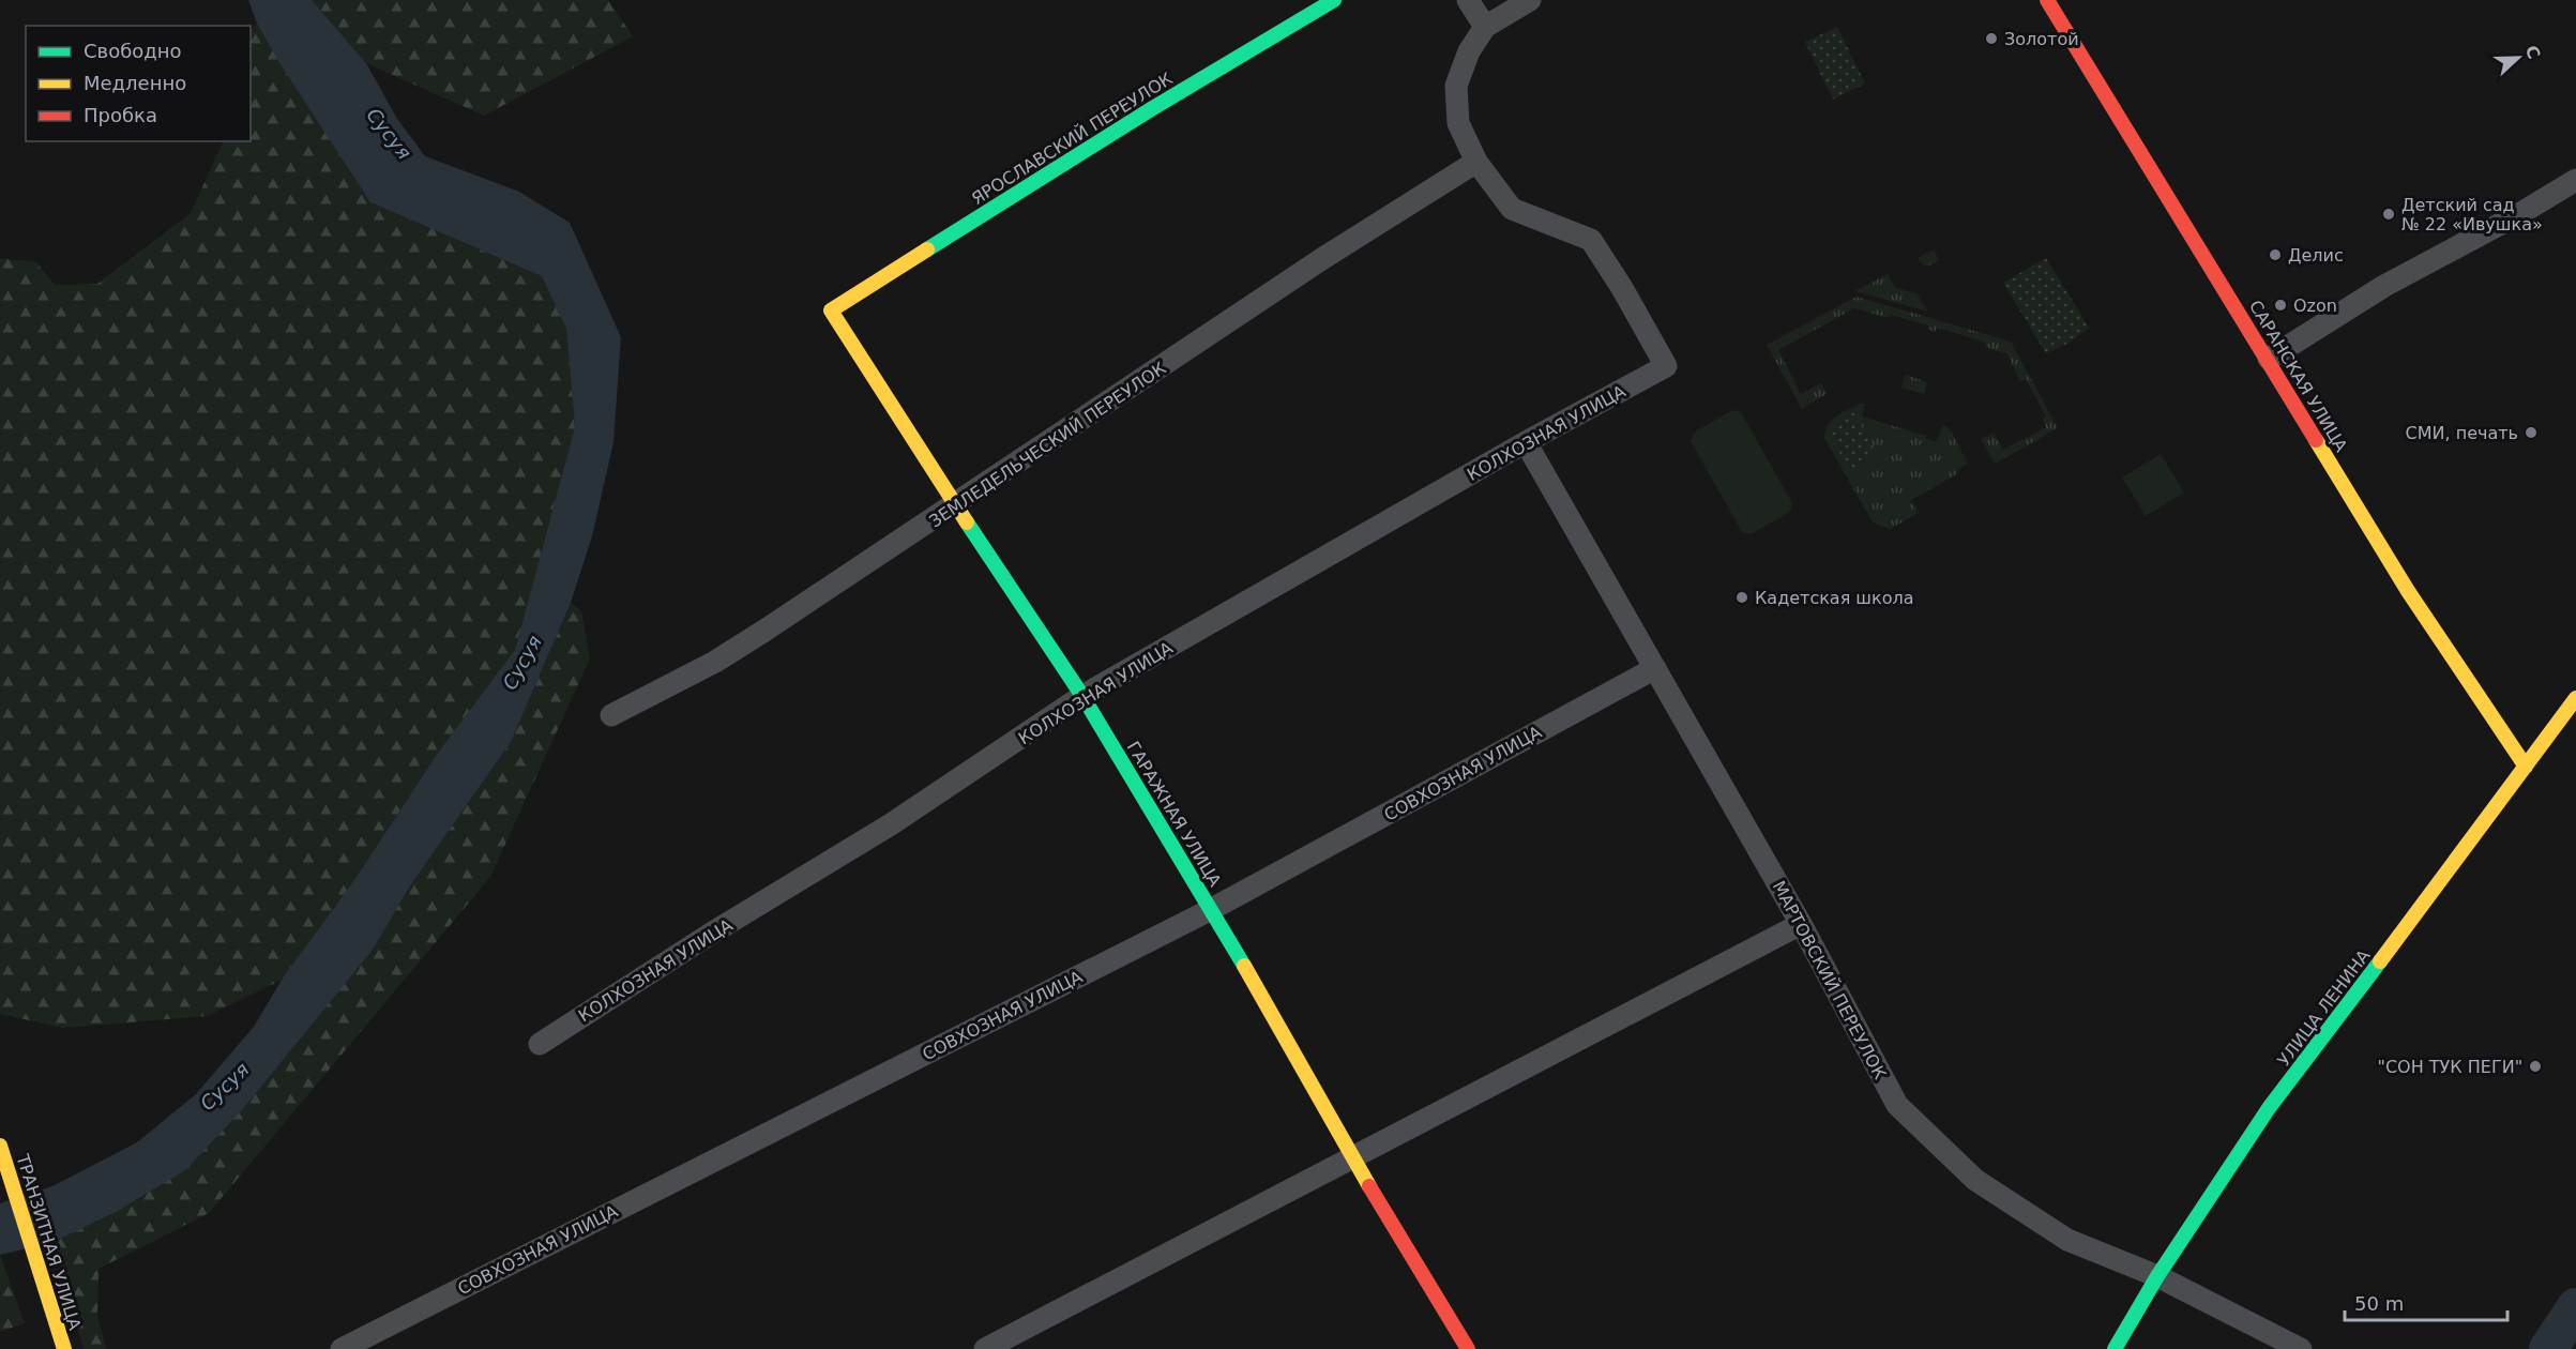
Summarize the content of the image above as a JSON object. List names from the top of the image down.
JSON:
{
  "streets": {
    "street": [
      "ЯРОСЛАВСКИЙ ПЕРЕУЛОК",
      "САРАНСКАЯ УЛИЦА",
      "КОЛХОЗНАЯ УЛИЦА",
      "ЗЕМЛЕДЕЛЬЧЕСКИЙ ПЕРЕУЛОК",
      "СОВХОЗНАЯ УЛИЦА",
      "ГАРАЖНАЯ УЛИЦА",
      "МАРТОВСКИЙ ПЕРЕУЛОК",
      "УЛИЦА ЛЕНИНА",
      "ТРАНЗИТНАЯ УЛИЦА"
    ]
  },
  "crossings": [
    ["ЯРОСЛАВСКИЙ ПЕРЕУЛОК", "ГАРАЖНАЯ УЛИЦА"],
    ["САРАНСКАЯ УЛИЦА", "УЛИЦА ЛЕНИНА"],
    ["КОЛХОЗНАЯ УЛИЦА", "ЗЕМЛЕДЕЛЬЧЕСКИЙ ПЕРЕУЛОК"],
    ["КОЛХОЗНАЯ УЛИЦА", "ГАРАЖНАЯ УЛИЦА"],
    ["КОЛХОЗНАЯ УЛИЦА", "МАРТОВСКИЙ ПЕРЕУЛОК"],
    ["ЗЕМЛЕДЕЛЬЧЕСКИЙ ПЕРЕУЛОК", "ГАРАЖНАЯ УЛИЦА"],
    ["СОВХОЗНАЯ УЛИЦА", "ГАРАЖНАЯ УЛИЦА"],
    ["СОВХОЗНАЯ УЛИЦА", "МАРТОВСКИЙ ПЕРЕУЛОК"],
    ["МАРТОВСКИЙ ПЕРЕУЛОК", "УЛИЦА ЛЕНИНА"]
  ],
  "water": ["Сусуя"],
  "places": [
    "Золотой",
    "Детский сад № 22 «Ивушка»",
    "Делис",
    "Ozon",
    "СМИ, печать",
    "Кадетская школа",
    "\"СОН ТУК ПЕГИ\""
  ],
  "legend": ["Свободно", "Медленно", "Пробка"],
  "scale_bar": "50 m",
  "north": "right"
}
